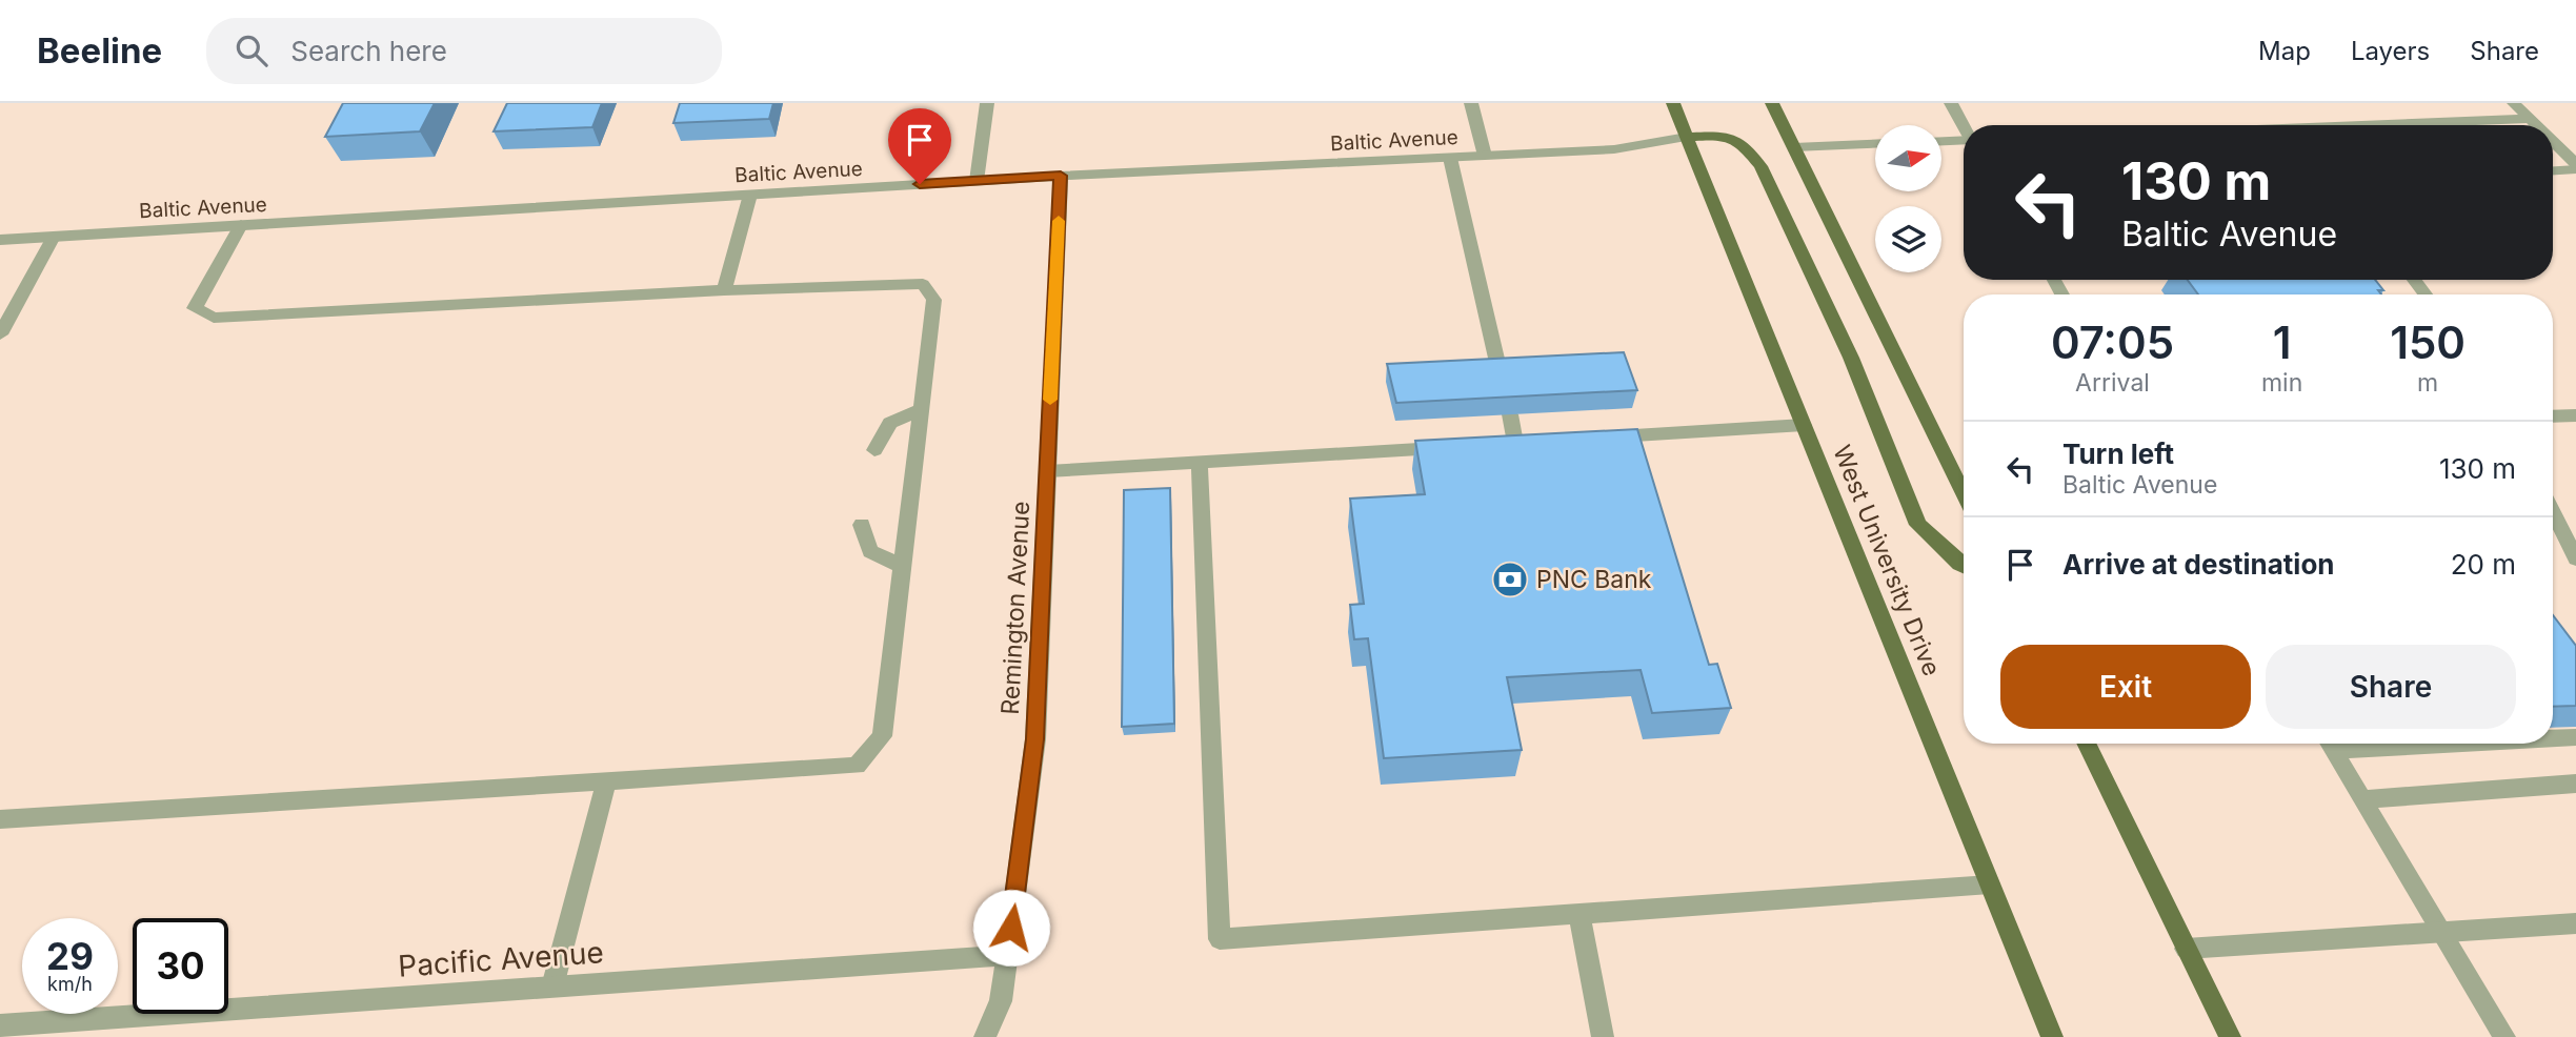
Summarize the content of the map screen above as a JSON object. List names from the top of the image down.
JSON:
{
  "streets": {
    "main road": ["West University Drive"],
    "street": ["Baltic Avenue", "Remington Avenue", "Pacific Avenue"]
  },
  "crossings": [
    ["Baltic Avenue", "West University Drive"],
    ["Baltic Avenue", "Remington Avenue"],
    ["Remington Avenue", "Pacific Avenue"]
  ],
  "places": {
    "bank": ["PNC Bank"]
  },
  "north": "right",
  "page": {
    "header": "Beeline",
    "search": "Search here",
    "nav": ["Map", "Layers", "Share"],
    "turn": ["130 m", "Baltic Avenue"],
    "eta": [
      "07:05",
      "Arrival",
      "1",
      "min",
      "150",
      "m"
    ],
    "list": [
      {
        "name": "Turn left",
        "note": "Baltic Avenue",
        "value": "130 m"
      },
      {
        "name": "Arrive at destination",
        "value": "20 m"
      }
    ],
    "buttons": ["Exit", "Share"],
    "speed": "29 km/h",
    "limit": "30"
  }
}
